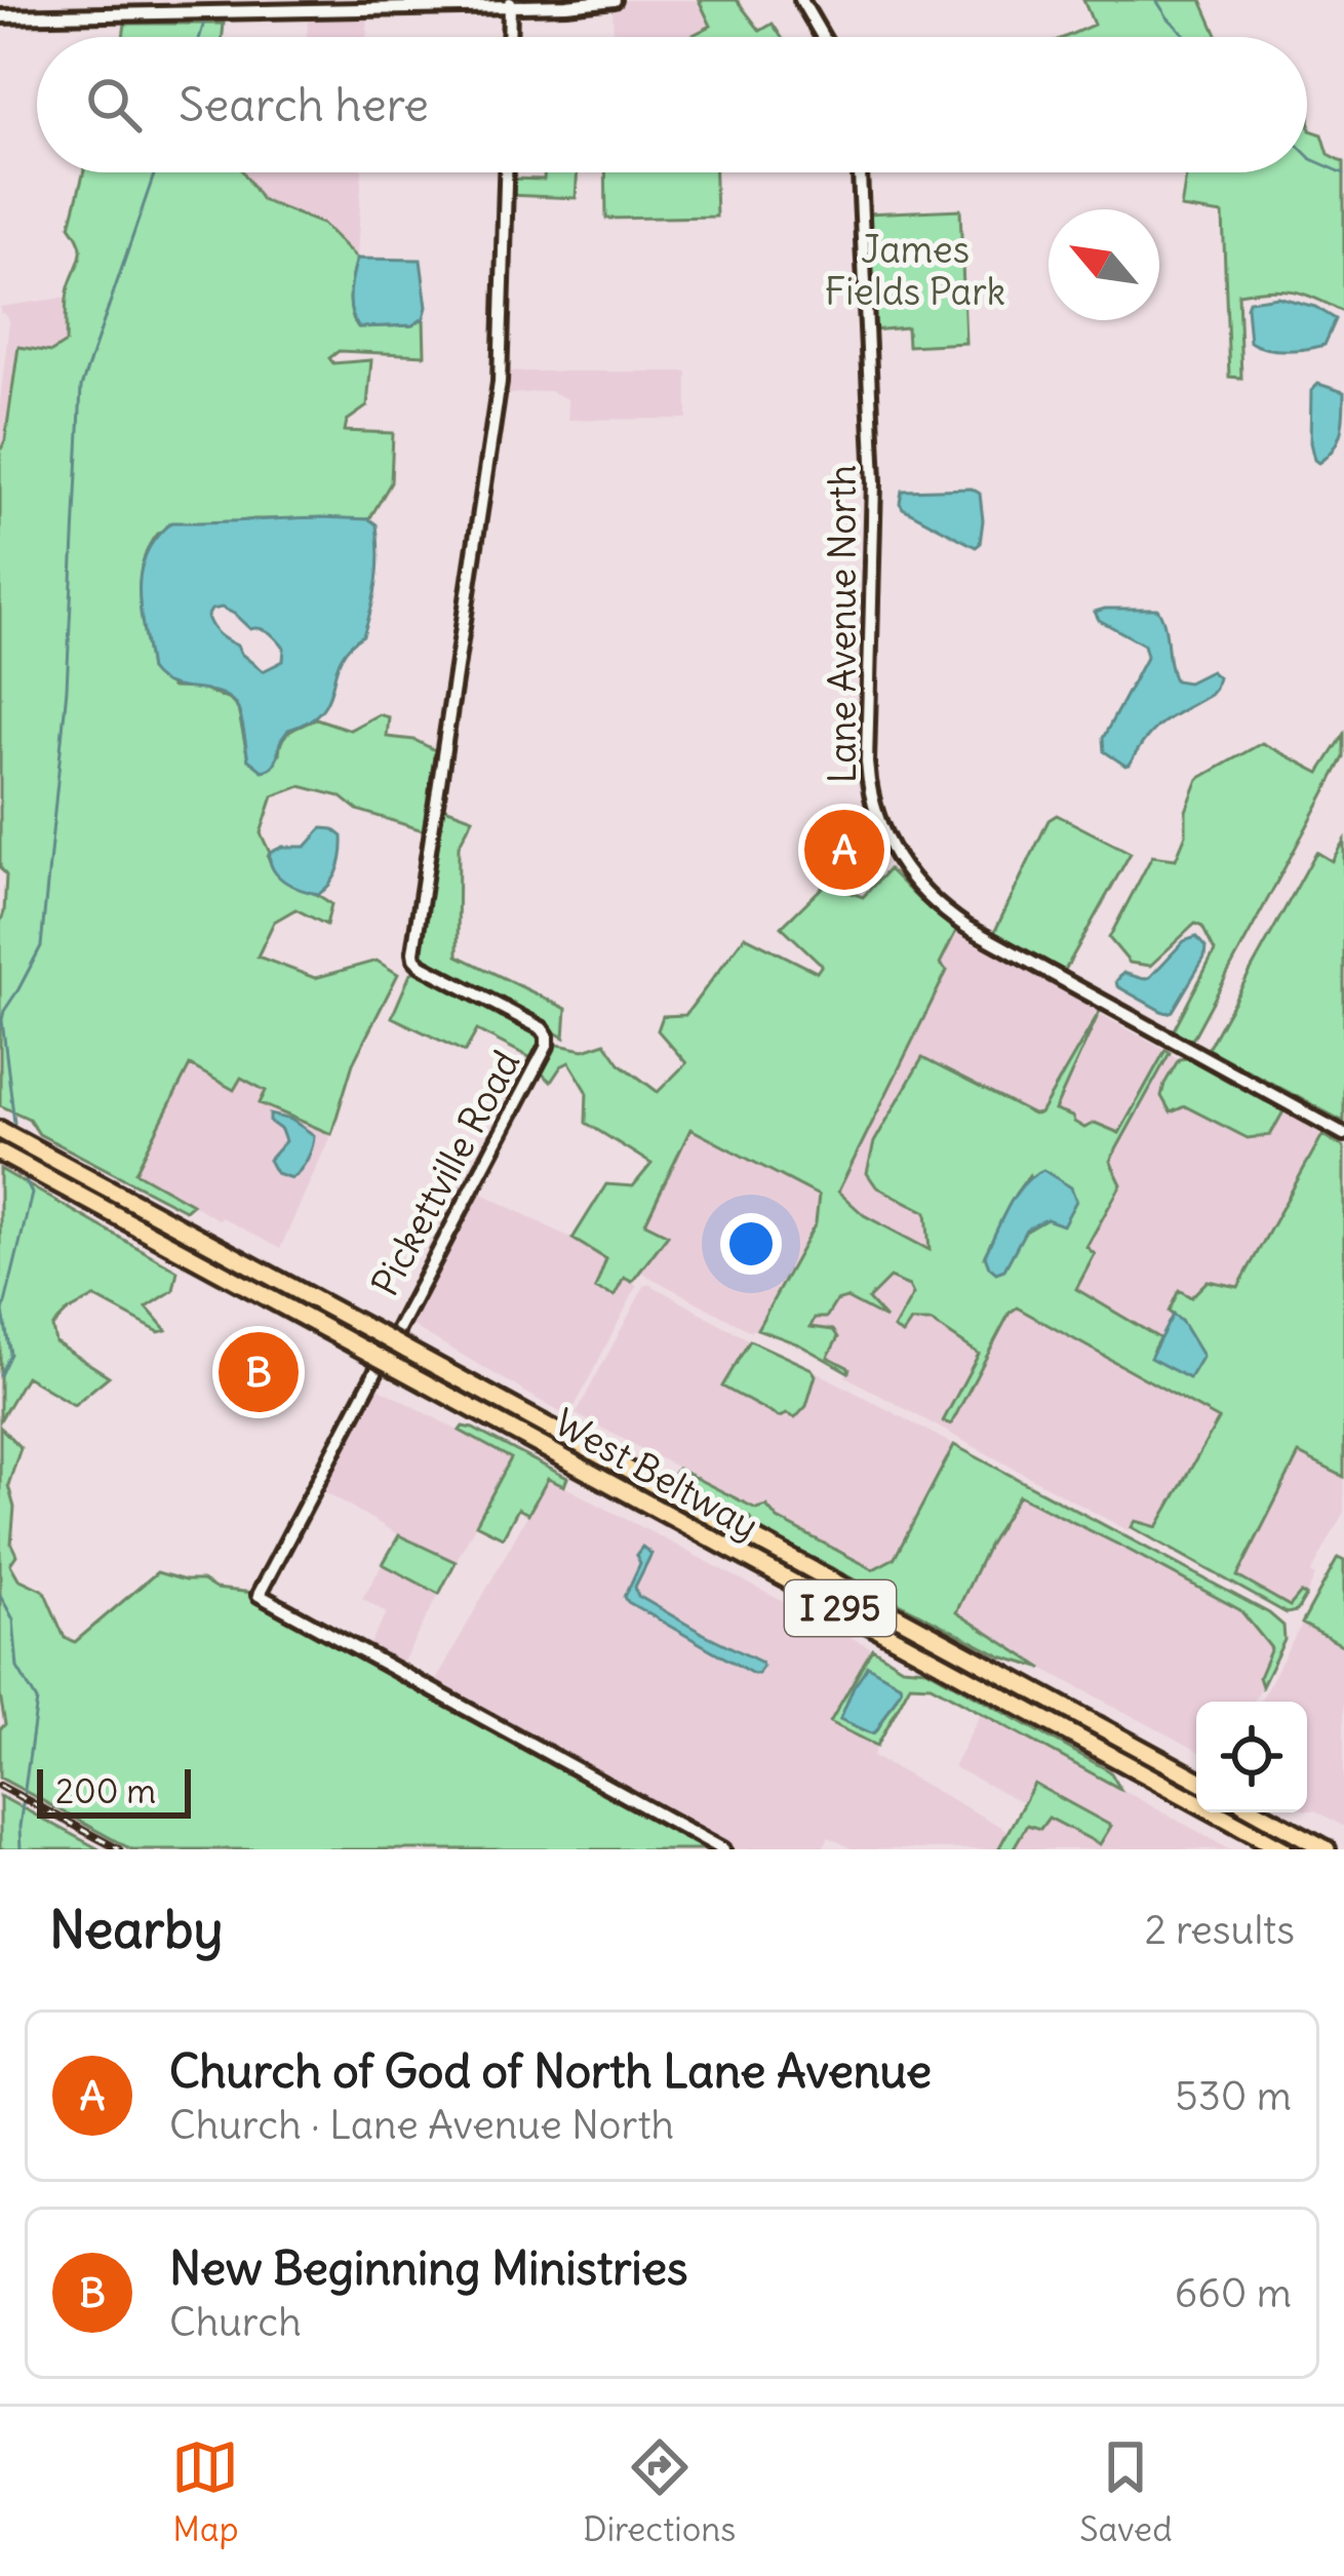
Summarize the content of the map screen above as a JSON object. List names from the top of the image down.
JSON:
{
  "streets": {
    "highway": ["West Beltway", "I 295"],
    "street": ["Lane Avenue North", "Pickettville Road"]
  },
  "parks": ["James Fields Park"],
  "scale_bar": "200 m",
  "north": "top left",
  "page": {
    "search": "Search here",
    "pins": ["A", "B"],
    "scale": "200 m",
    "heading": ["Nearby", "2 results"],
    "list": [
      {
        "mark": "A",
        "name": "Church of God of North Lane Avenue",
        "note": "Church · Lane Avenue North",
        "value": "530 m"
      },
      {
        "mark": "B",
        "name": "New Beginning Ministries",
        "note": "Church",
        "value": "660 m"
      }
    ],
    "nav": ["Map", "Directions", "Saved"]
  }
}
